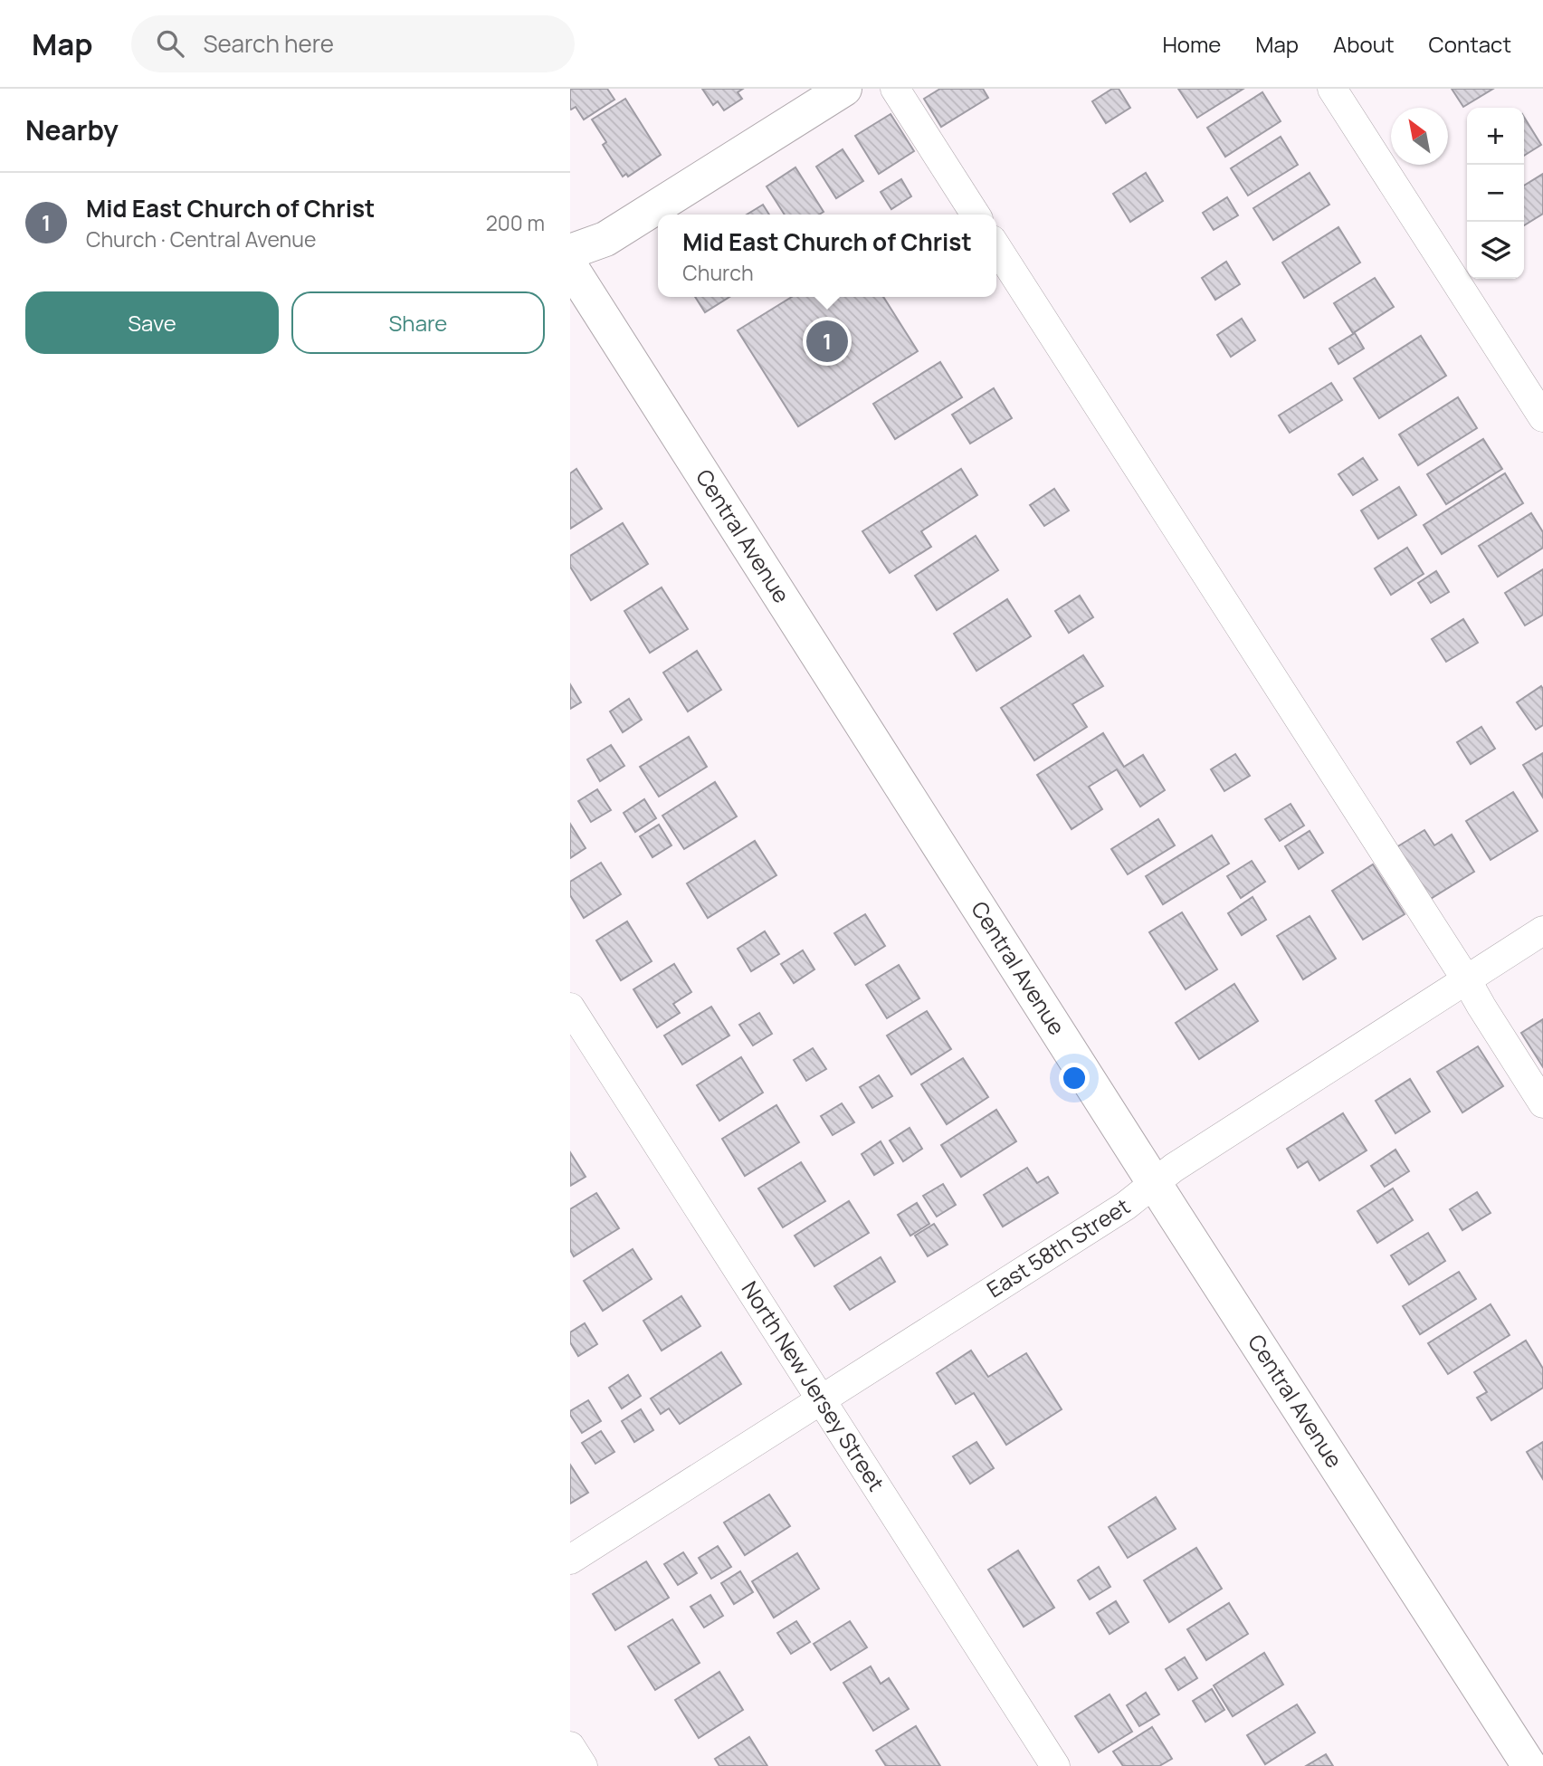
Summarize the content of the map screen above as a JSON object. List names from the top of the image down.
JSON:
{
  "streets": {
    "main road": ["Central Avenue"],
    "street": ["East 58th Street", "North New Jersey Street"]
  },
  "crossings": [
    ["Central Avenue", "East 58th Street"],
    ["East 58th Street", "North New Jersey Street"]
  ],
  "north": "top left",
  "page": {
    "header": "Map",
    "search": "Search here",
    "nav": [
      "Home",
      "Map",
      "About",
      "Contact"
    ],
    "heading": "Nearby",
    "map_buttons": ["+", "−"],
    "list": [
      {
        "mark": "1",
        "name": "Mid East Church of Christ",
        "note": "Church · Central Avenue",
        "value": "200 m"
      }
    ],
    "popup": ["Mid East Church of Christ", "Church"],
    "buttons": ["Save", "Share"],
    "pins": "1"
  }
}
